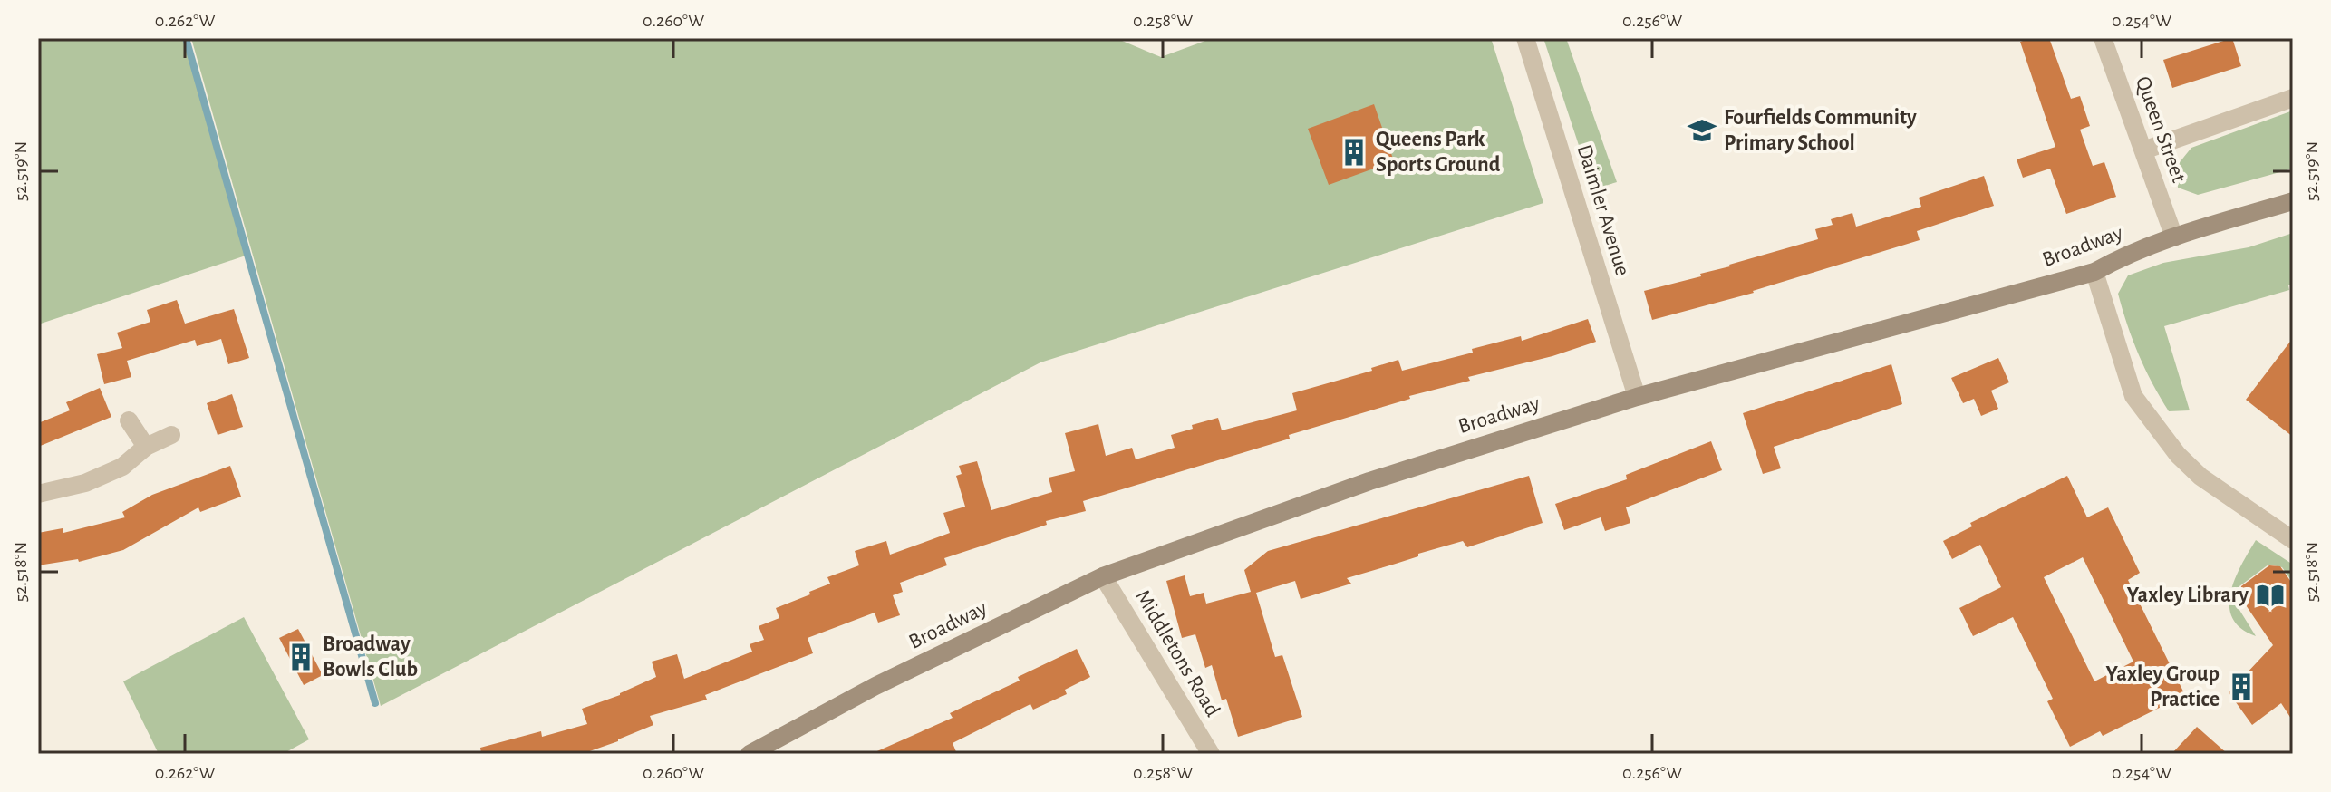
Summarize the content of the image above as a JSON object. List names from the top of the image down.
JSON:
{
  "streets": {
    "main road": ["Broadway"],
    "street": ["Queen Street", "Daimler Avenue", "Middletons Road"]
  },
  "crossings": [
    ["Queen Street", "Broadway"],
    ["Daimler Avenue", "Broadway"],
    ["Broadway", "Middletons Road"]
  ],
  "places": {
    "school or university": ["Fourfields Community Primary School"],
    "building": ["Queens Park Sports Ground", "Broadway Bowls Club", "Yaxley Group Practice"],
    "library": ["Yaxley Library"]
  },
  "coordinates": [
    "0.262°W",
    "0.260°W",
    "0.258°W",
    "0.256°W",
    "0.254°W",
    "52.519°N",
    "52.518°N"
  ]
}
